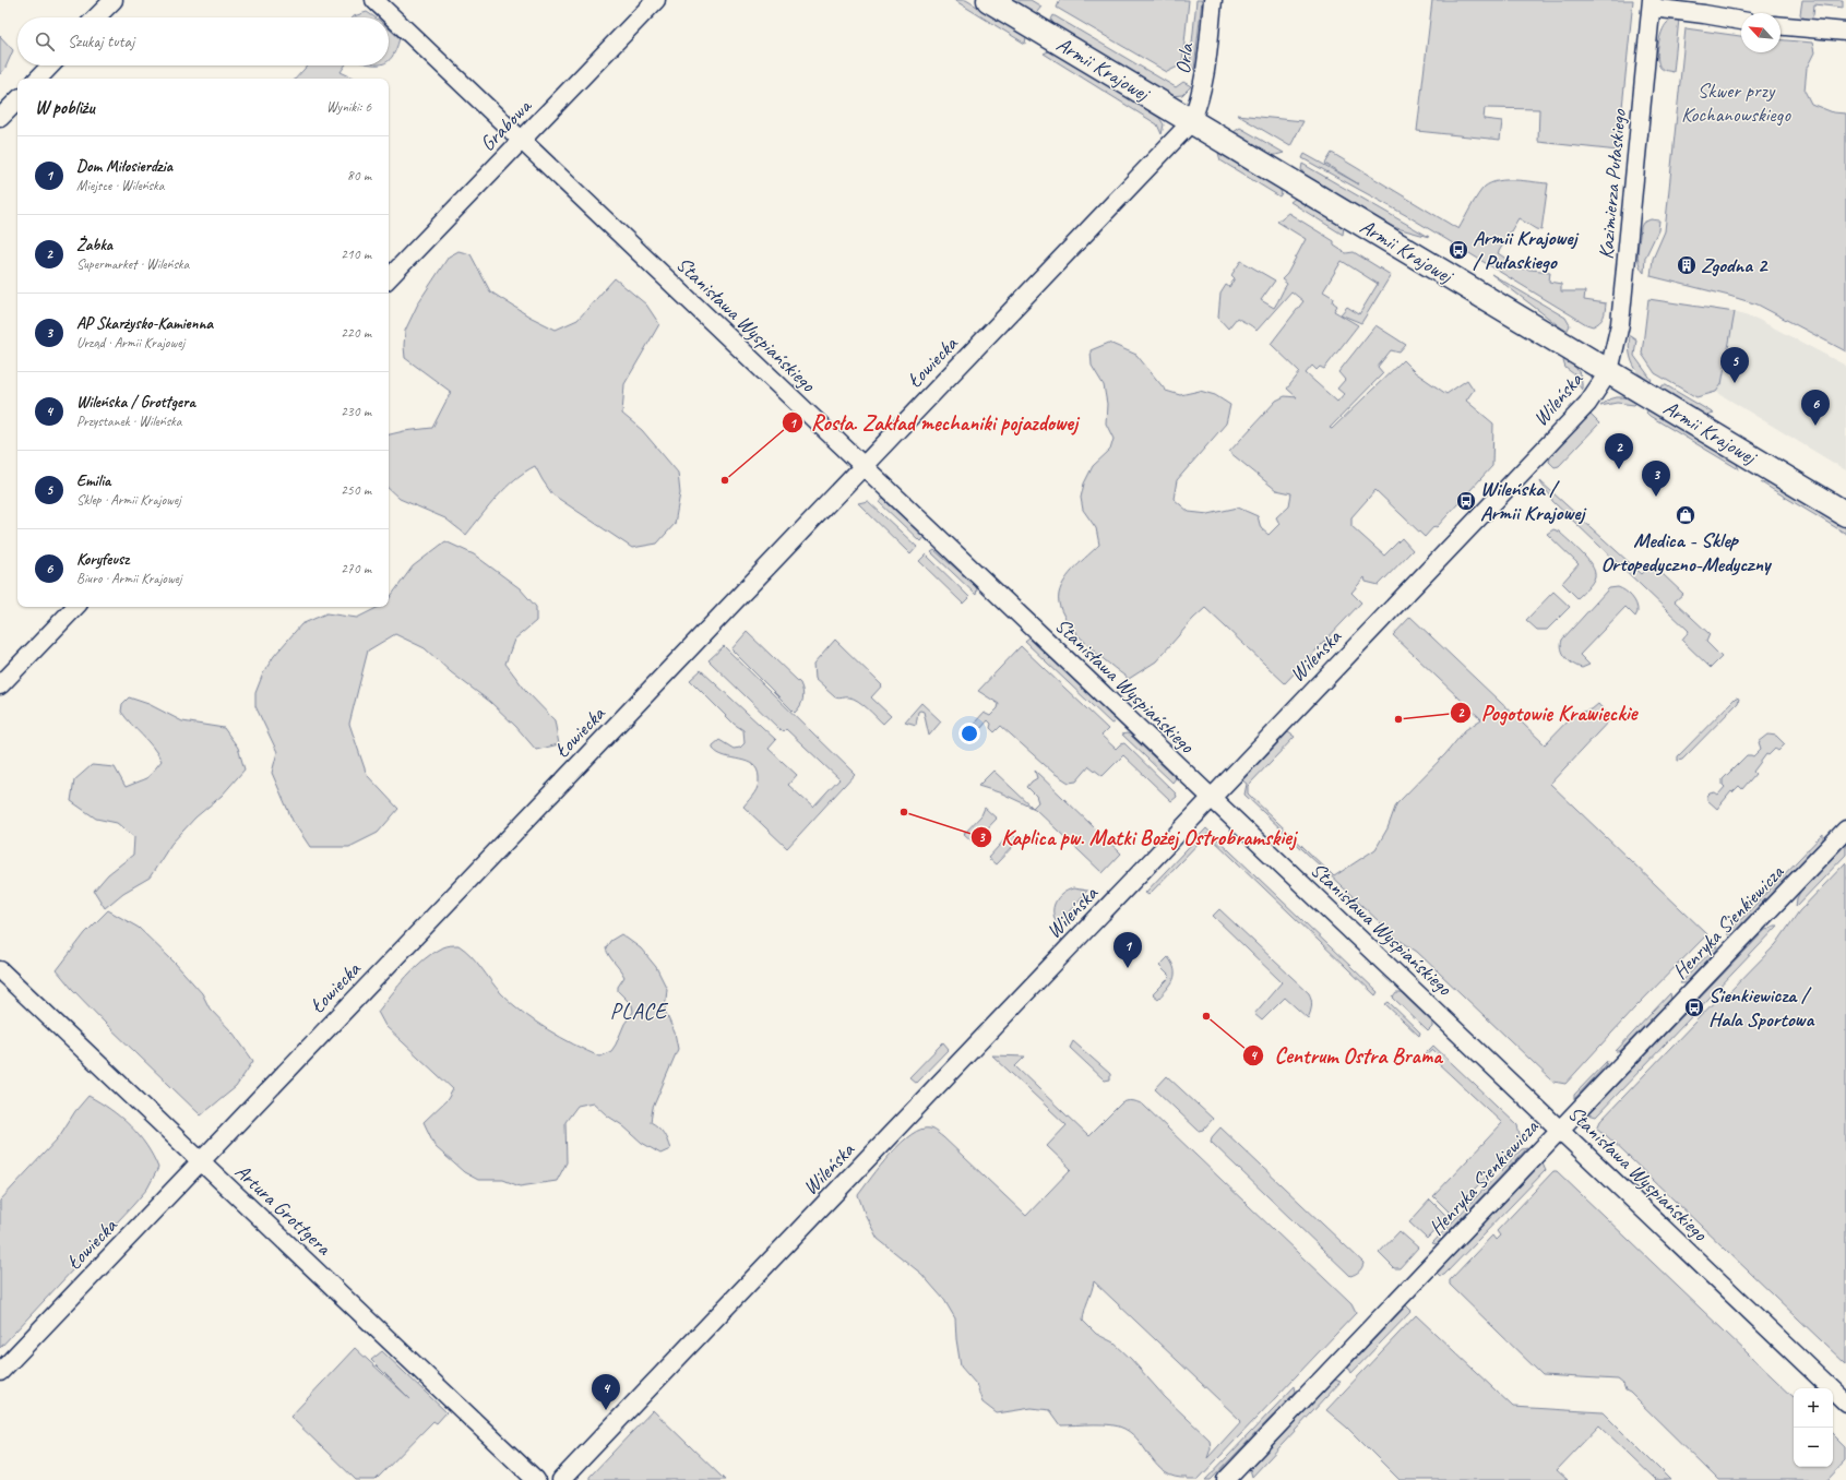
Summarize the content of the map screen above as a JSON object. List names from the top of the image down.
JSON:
{
  "streets": {
    "street": [
      "Orla",
      "Armii Krajowej",
      "Grabowa",
      "Kazimierza Pułaskiego",
      "Stanisława Wyspiańskiego",
      "Łowiecka",
      "Wileńska",
      "Henryka Sienkiewicza",
      "Artura Grottgera"
    ]
  },
  "crossings": [
    ["Orla", "Armii Krajowej"],
    ["Orla", "Łowiecka"],
    ["Armii Krajowej", "Kazimierza Pułaskiego"],
    ["Armii Krajowej", "Łowiecka"],
    ["Armii Krajowej", "Wileńska"],
    ["Grabowa", "Stanisława Wyspiańskiego"],
    ["Kazimierza Pułaskiego", "Wileńska"],
    ["Stanisława Wyspiańskiego", "Łowiecka"],
    ["Stanisława Wyspiańskiego", "Wileńska"],
    ["Stanisława Wyspiańskiego", "Henryka Sienkiewicza"],
    ["Łowiecka", "Artura Grottgera"]
  ],
  "districts": ["PLACE"],
  "parks": ["Skwer przy Kochanowskiego"],
  "places": {
    "bus stop": ["Armii Krajowej / Pułaskiego", "Wileńska / Armii Krajowej", "Sienkiewicza / Hala Sportowa"],
    "building": ["Zgodna 2"],
    "other": [
      "Rosła. Zakład mechaniki pojazdowej",
      "Pogotowie Krawieckie",
      "Kaplica pw. Matki Bożej Ostrobramskiej",
      "Centrum Ostra Brama"
    ],
    "shop": ["Medica - Sklep Ortopedyczno-Medyczny"]
  },
  "north": "top left",
  "page": {
    "search": "Szukaj tutaj",
    "heading": ["W pobliżu", "Wyniki: 6"],
    "list": [
      {
        "mark": "1",
        "name": "Dom Miłosierdzia",
        "note": "Miejsce · Wileńska",
        "value": "80 m"
      },
      {
        "mark": "2",
        "name": "Żabka",
        "note": "Supermarket · Wileńska",
        "value": "210 m"
      },
      {
        "mark": "3",
        "name": "AP Skarżysko-Kamienna",
        "note": "Urząd · Armii Krajowej",
        "value": "220 m"
      },
      {
        "mark": "4",
        "name": "Wileńska / Grottgera",
        "note": "Przystanek · Wileńska",
        "value": "230 m"
      },
      {
        "mark": "5",
        "name": "Emilia",
        "note": "Sklep · Armii Krajowej",
        "value": "250 m"
      },
      {
        "mark": "6",
        "name": "Koryfeusz",
        "note": "Biuro · Armii Krajowej",
        "value": "270 m"
      }
    ],
    "pins": [
      "5",
      "6",
      "2",
      "3",
      "1",
      "4"
    ],
    "map_buttons": ["+", "−"]
  }
}
